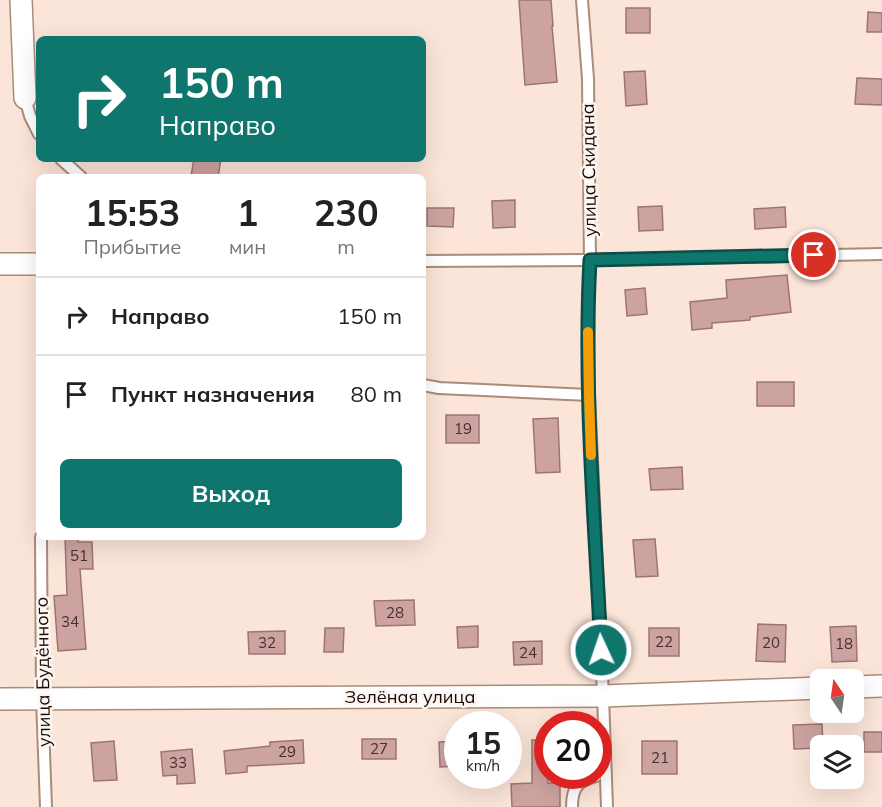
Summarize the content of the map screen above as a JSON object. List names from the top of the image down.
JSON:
{
  "streets": {
    "street": ["Зелёная улица"],
    "lane": ["улица Скидана", "улица Будённого"]
  },
  "crossings": [
    ["улица Скидана", "Зелёная улица"],
    ["улица Будённого", "Зелёная улица"]
  ],
  "house_numbers": [
    "19",
    "51",
    "28",
    "34",
    "22",
    "32",
    "20",
    "18",
    "24",
    "27",
    "29",
    "21",
    "33"
  ],
  "north": "top",
  "page": {
    "turn": ["150 m", "Направо"],
    "eta": [
      "15:53",
      "Прибытие",
      "1",
      "мин",
      "230",
      "m"
    ],
    "list": [
      {
        "name": "Направо",
        "value": "150 m"
      },
      {
        "name": "Пункт назначения",
        "value": "80 m"
      }
    ],
    "buttons": "Выход",
    "speed": "15 km/h",
    "limit": "20"
  }
}
